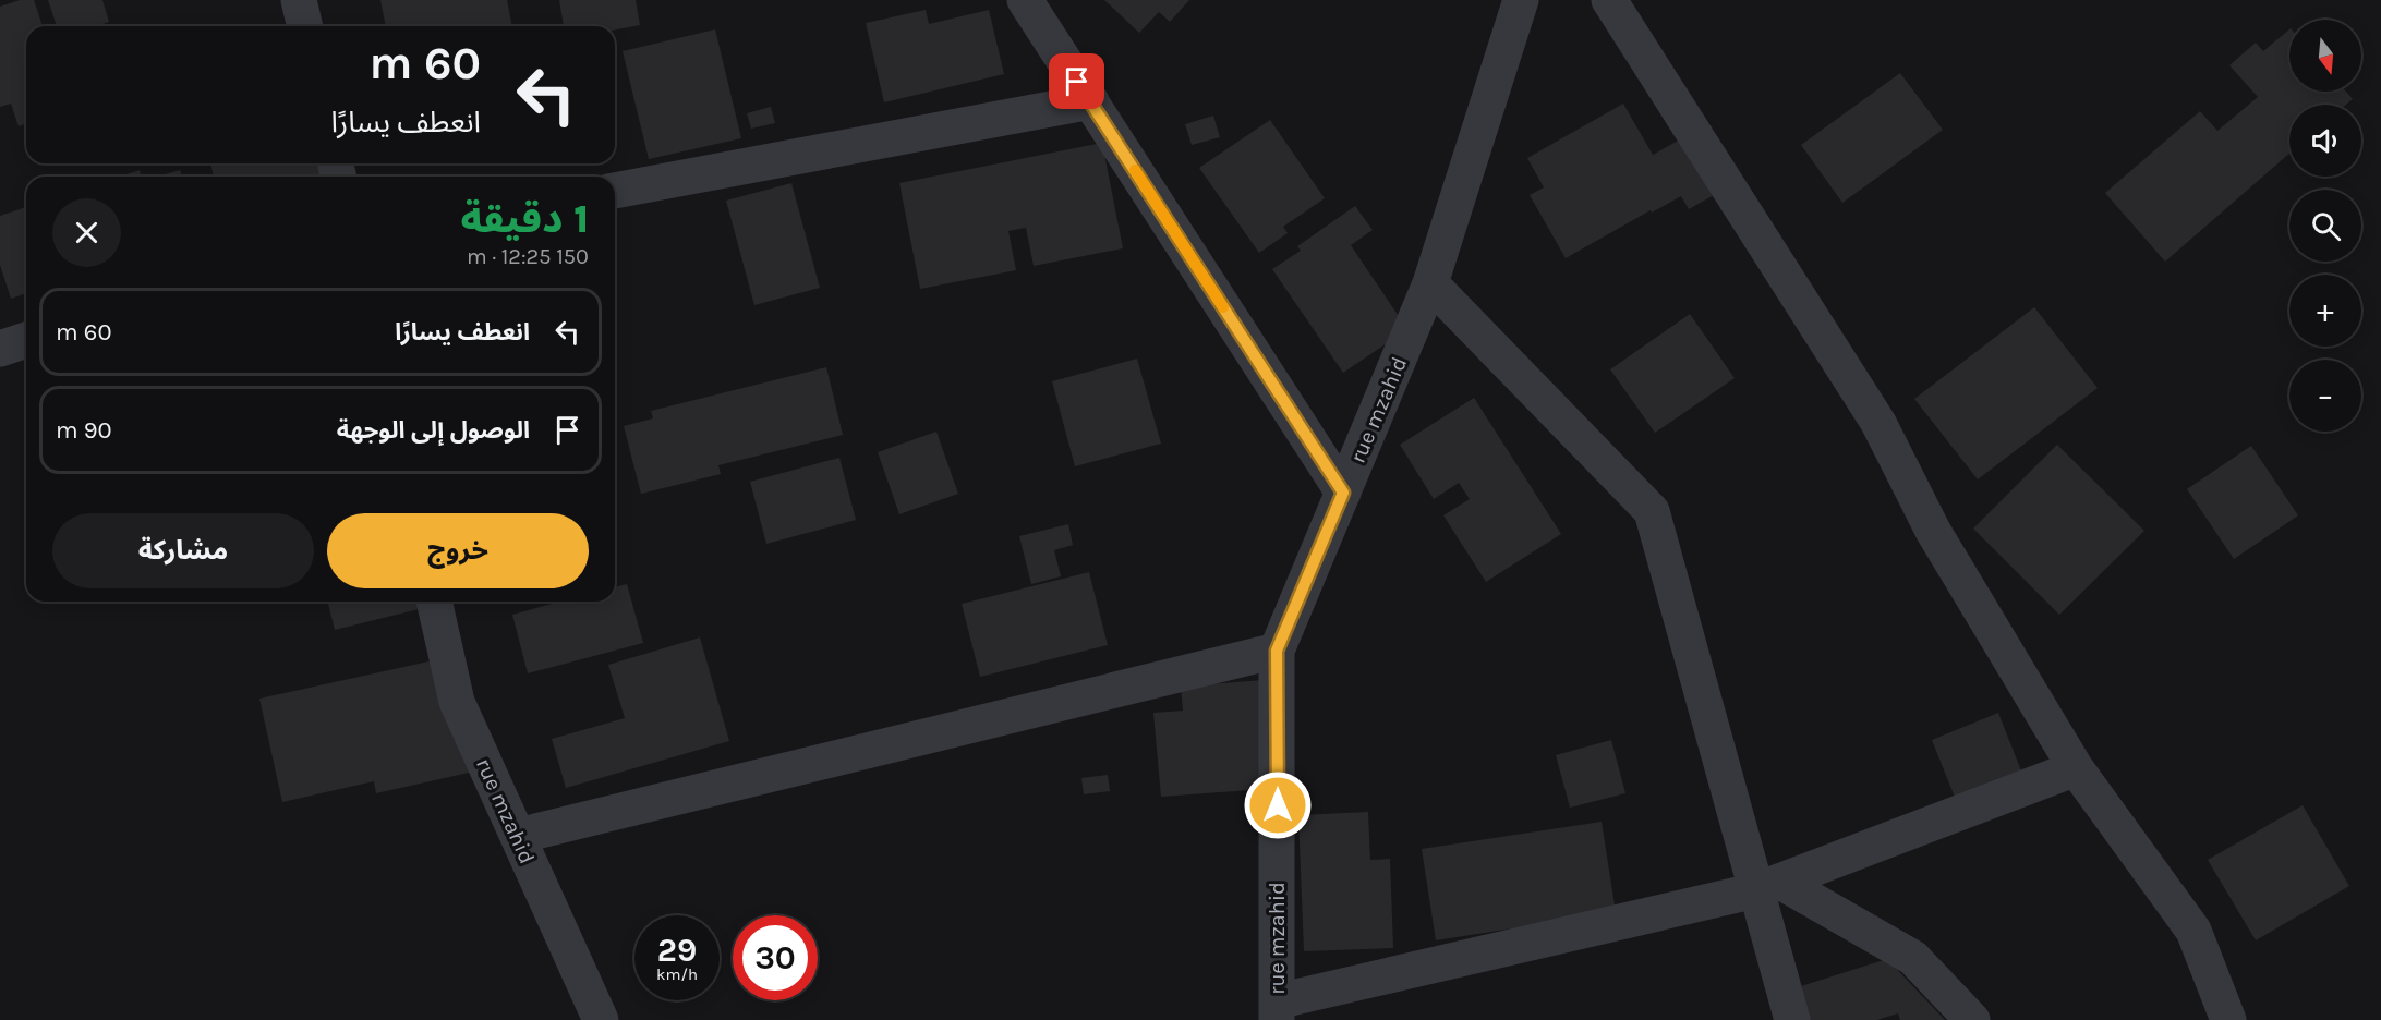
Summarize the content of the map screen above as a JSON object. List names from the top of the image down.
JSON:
{
  "streets": {
    "street": ["rue mzahid"]
  },
  "north": "bottom",
  "page": {
    "map_buttons": ["+", "−"],
    "turn": ["60 m", "انعطف يسارًا"],
    "heading": ["1 دقيقة", "150 m · 12:25"],
    "list": [
      {
        "name": "انعطف يسارًا",
        "value": "60 m"
      },
      {
        "name": "الوصول إلى الوجهة",
        "value": "90 m"
      }
    ],
    "buttons": ["خروج", "مشاركة"],
    "speed": "29 km/h",
    "limit": "30"
  }
}
